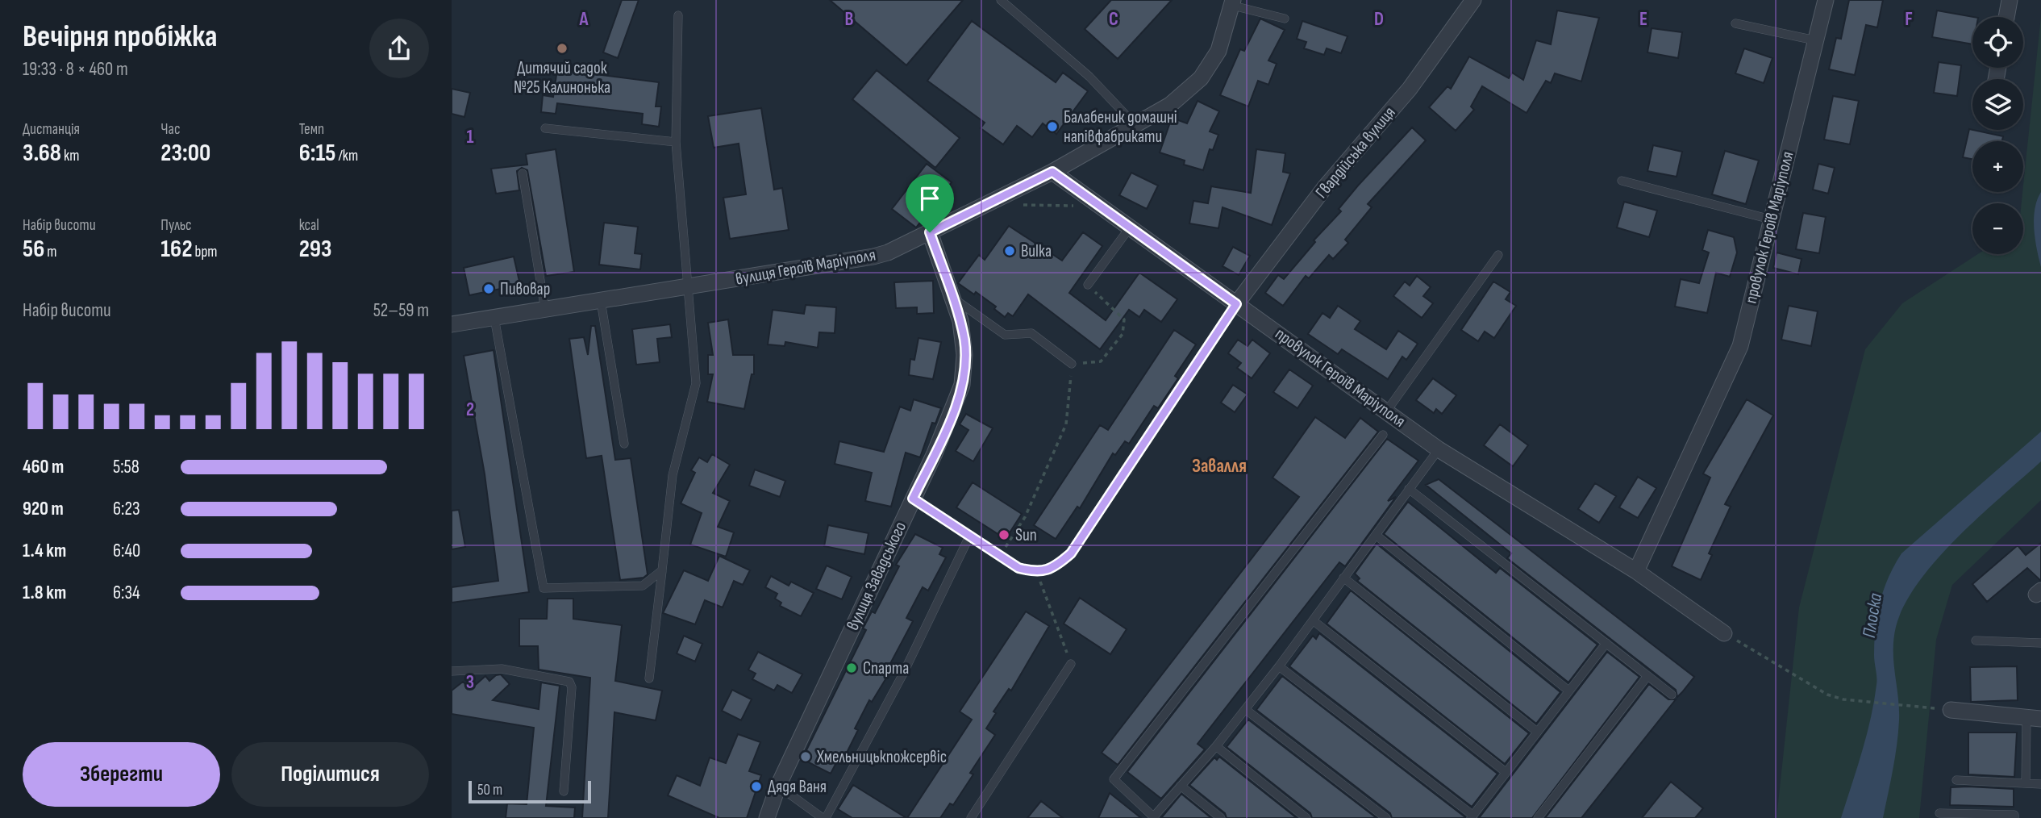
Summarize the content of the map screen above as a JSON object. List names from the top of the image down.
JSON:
{
  "streets": {
    "street": [
      "Гвардійська вулиця",
      "провулок Героїв Маріуполя",
      "вулиця Героїв Маріуполя",
      "вулиця Завадського"
    ]
  },
  "crossings": [
    ["Гвардійська вулиця", "провулок Героїв Маріуполя"],
    ["провулок Героїв Маріуполя", "вулиця Героїв Маріуполя"],
    ["вулиця Героїв Маріуполя", "вулиця Завадського"]
  ],
  "districts": ["Завалля"],
  "water": ["Плоска"],
  "places": [
    "Дитячий садок №25 Калинонька",
    "Балабеник домашні напівфабрикати",
    "Bulka",
    "Пивовар",
    "Sun",
    "Спарта",
    "Хмельницькпожсервіс",
    "Дядя Ваня"
  ],
  "scale_bar": "50 m",
  "page": {
    "heading": ["Вечірня пробіжка", "19:33 · 8 × 460 m"],
    "map_buttons": ["+", "−"],
    "stats": [
      ["Дистанція", "3.68 km"],
      ["Час", "23:00"],
      ["Темп", "6:15 /km"],
      ["Набір висоти", "56 m"],
      ["Пульс", "162 bpm"],
      ["kcal", "293"]
    ],
    "chart": ["Набір висоти", "52–59 m"],
    "list": [
      {
        "name": "460 m",
        "note": "5:58"
      },
      {
        "name": "920 m",
        "note": "6:23"
      },
      {
        "name": "1.4 km",
        "note": "6:40"
      },
      {
        "name": "1.8 km",
        "note": "6:34"
      }
    ],
    "buttons": ["Зберегти", "Поділитися"],
    "scale": "50 m"
  },
  "grid": {
    "columns": [
      "A",
      "B",
      "C",
      "D",
      "E",
      "F"
    ],
    "rows": ["1", "2", "3"]
  }
}
